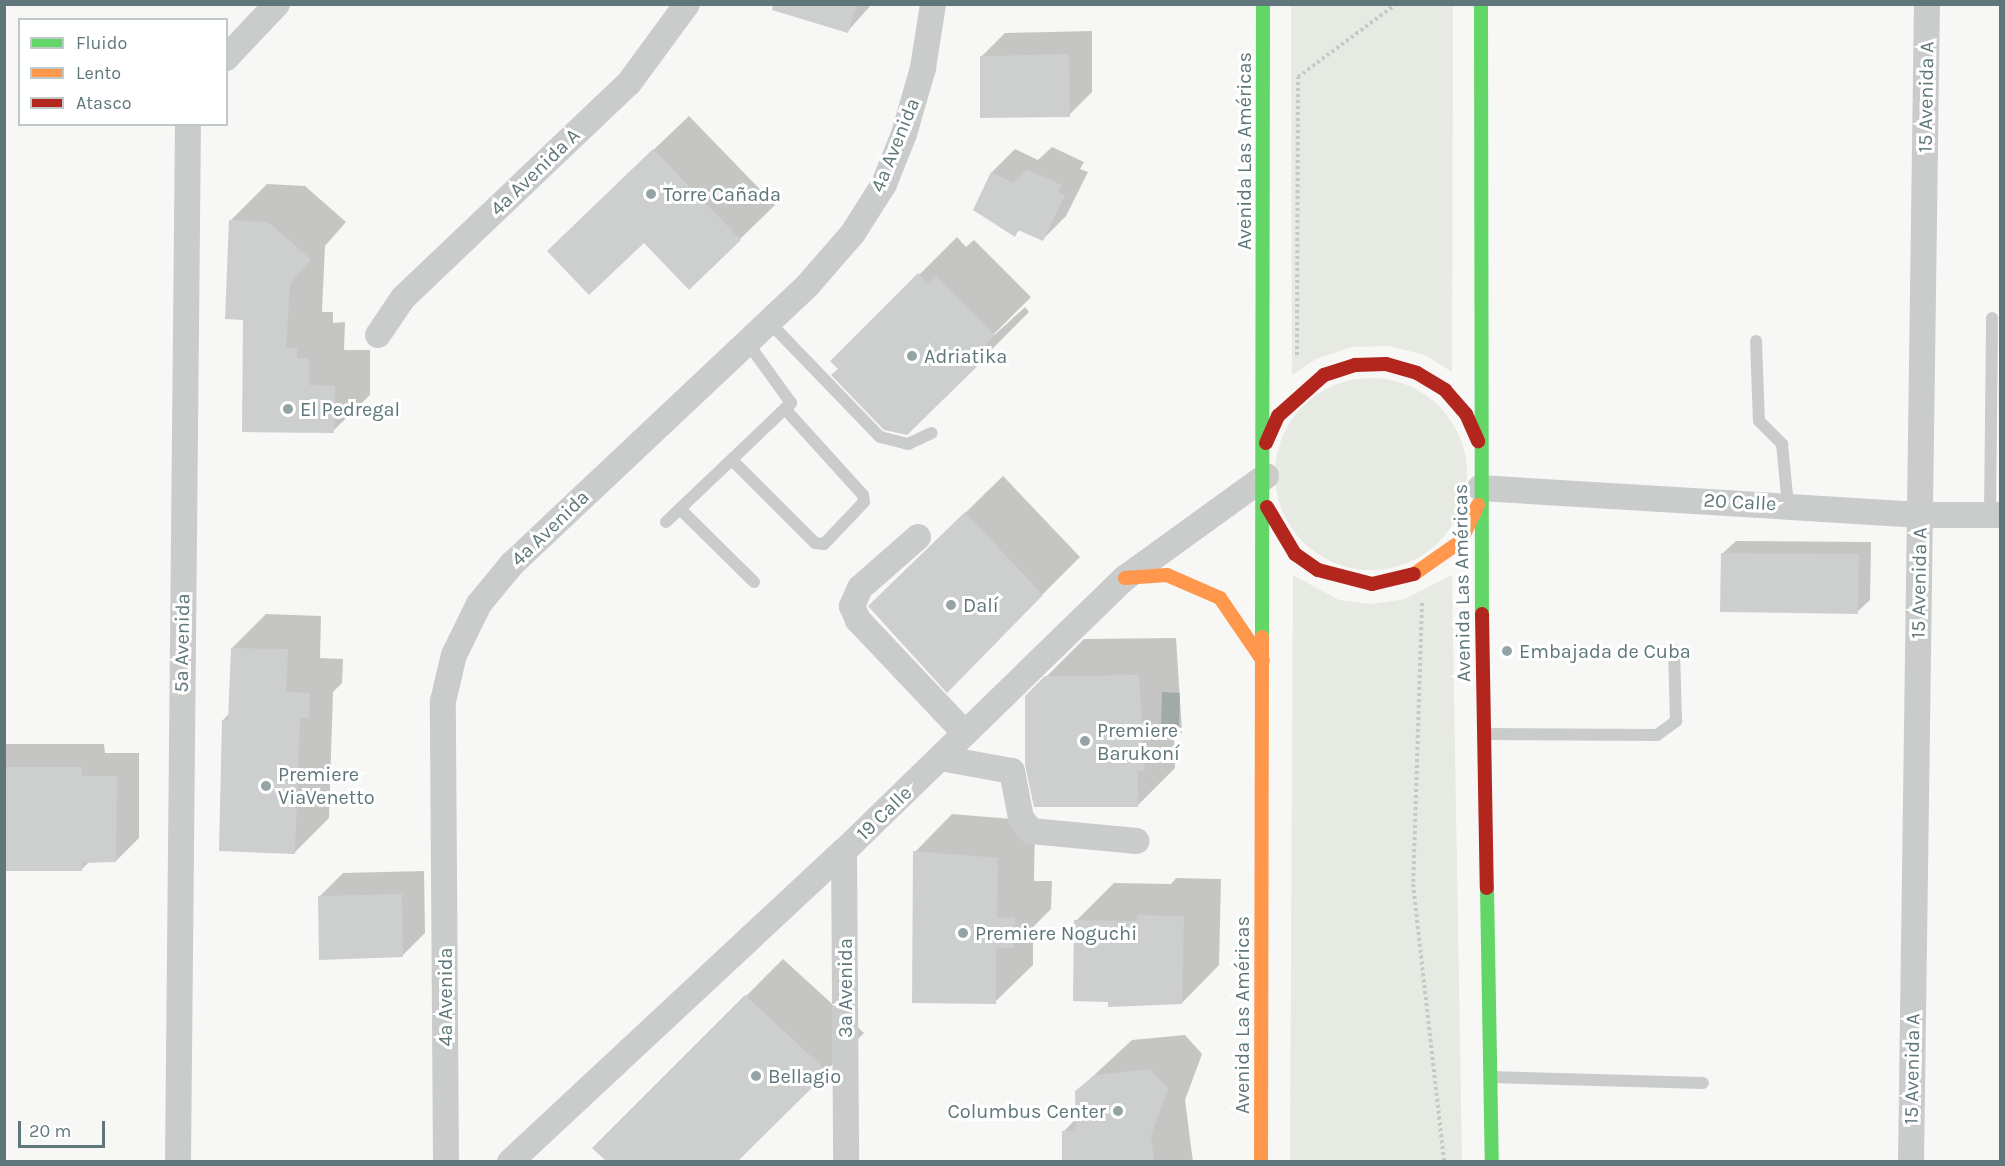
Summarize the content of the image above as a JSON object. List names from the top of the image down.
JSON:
{
  "streets": {
    "main road": ["Avenida Las Américas"],
    "street": [
      "15 Avenida A",
      "4a Avenida",
      "4a Avenida A",
      "20 Calle",
      "5a Avenida",
      "19 Calle",
      "3a Avenida"
    ]
  },
  "crossings": [
    ["15 Avenida A", "20 Calle"],
    ["Avenida Las Américas", "20 Calle"],
    ["Avenida Las Américas", "19 Calle"],
    ["19 Calle", "3a Avenida"]
  ],
  "places": [
    "Torre Cañada",
    "Adriatika",
    "El Pedregal",
    "Dalí",
    "Embajada de Cuba",
    "Premiere Barukoní",
    "Premiere ViaVenetto",
    "Premiere Noguchi",
    "Bellagio",
    "Columbus Center"
  ],
  "legend": ["Fluido", "Lento", "Atasco"],
  "scale_bar": "20 m"
}
